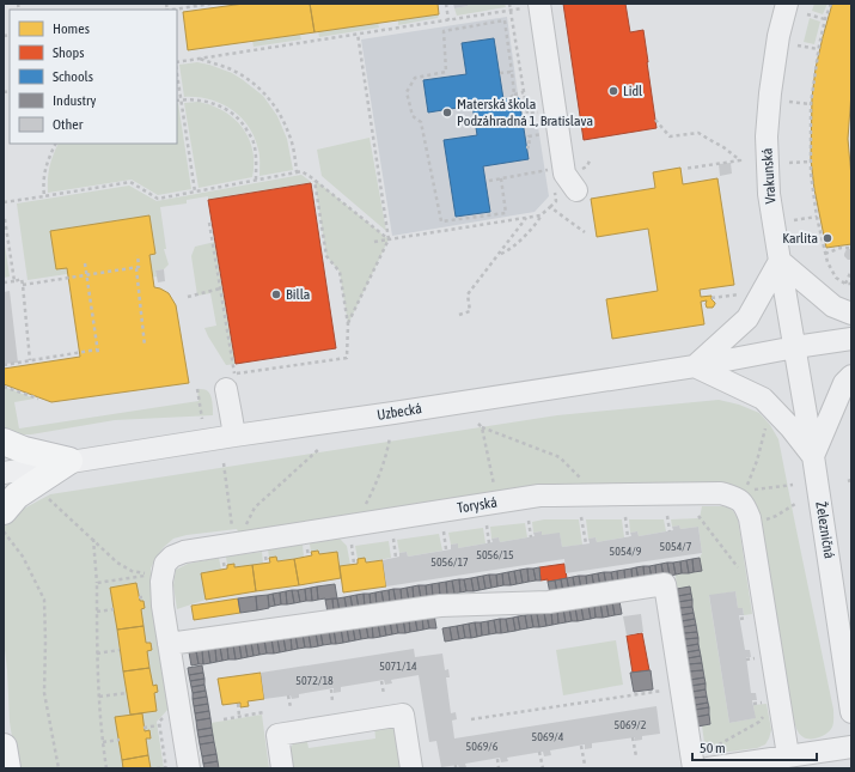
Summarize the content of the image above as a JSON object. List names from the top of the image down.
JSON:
{
  "streets": {
    "street": [
      "Vrakunská",
      "Uzbecká",
      "Toryská",
      "Železničná"
    ]
  },
  "crossings": [
    ["Vrakunská", "Uzbecká"],
    ["Vrakunská", "Železničná"],
    ["Uzbecká", "Železničná"]
  ],
  "places": [
    "Lidl",
    "Materská škola Podzáhradná 1, Bratislava",
    "Karlita",
    "Billa"
  ],
  "house_numbers": [
    "5054/7",
    "5054/9",
    "5056/15",
    "5056/17",
    "5071/14",
    "5072/18",
    "5069/2",
    "5069/4",
    "5069/6"
  ],
  "legend": [
    "Homes",
    "Shops",
    "Schools",
    "Industry",
    "Other"
  ],
  "scale_bar": "50 m"
}
